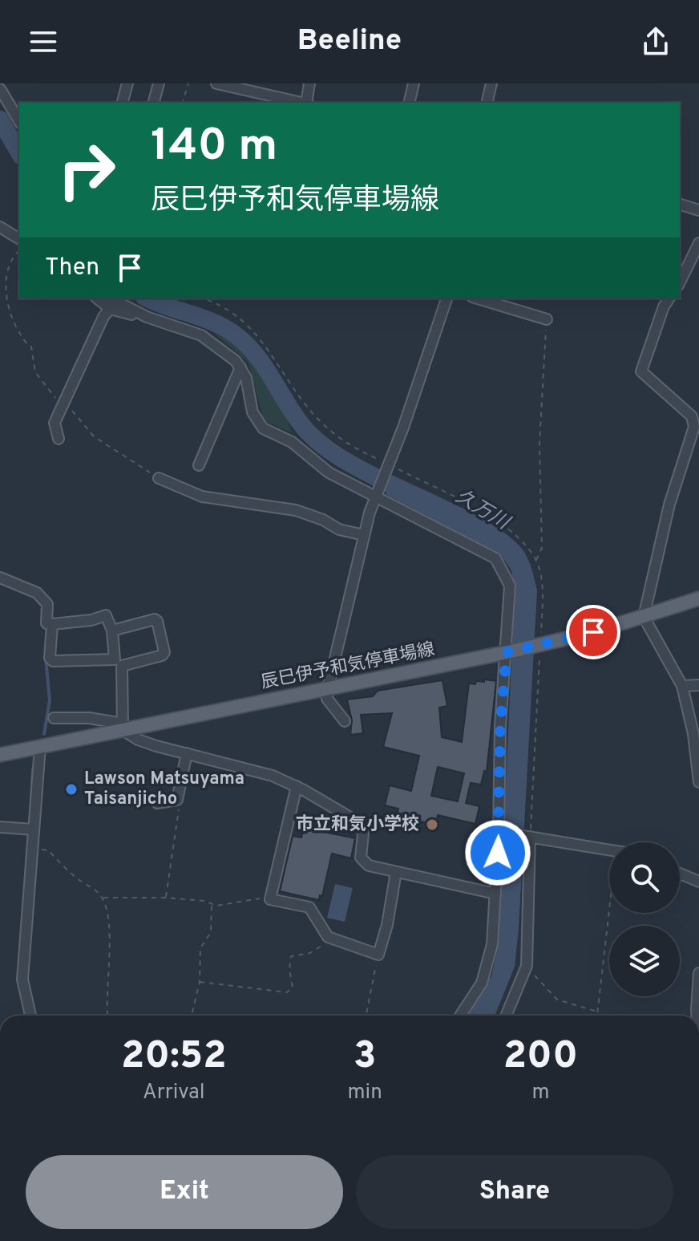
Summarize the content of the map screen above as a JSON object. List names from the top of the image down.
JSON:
{
  "streets": {
    "main road": ["辰巳伊予和気停車場線"]
  },
  "water": ["久万川"],
  "places": ["Lawson Matsuyama Taisanjicho", "市立和気小学校"],
  "page": {
    "header": "Beeline",
    "turn": ["140 m", "辰巳伊予和気停車場線"],
    "then": "Then",
    "eta": [
      "20:52",
      "Arrival",
      "3",
      "min",
      "200",
      "m"
    ],
    "buttons": ["Exit", "Share"]
  }
}
